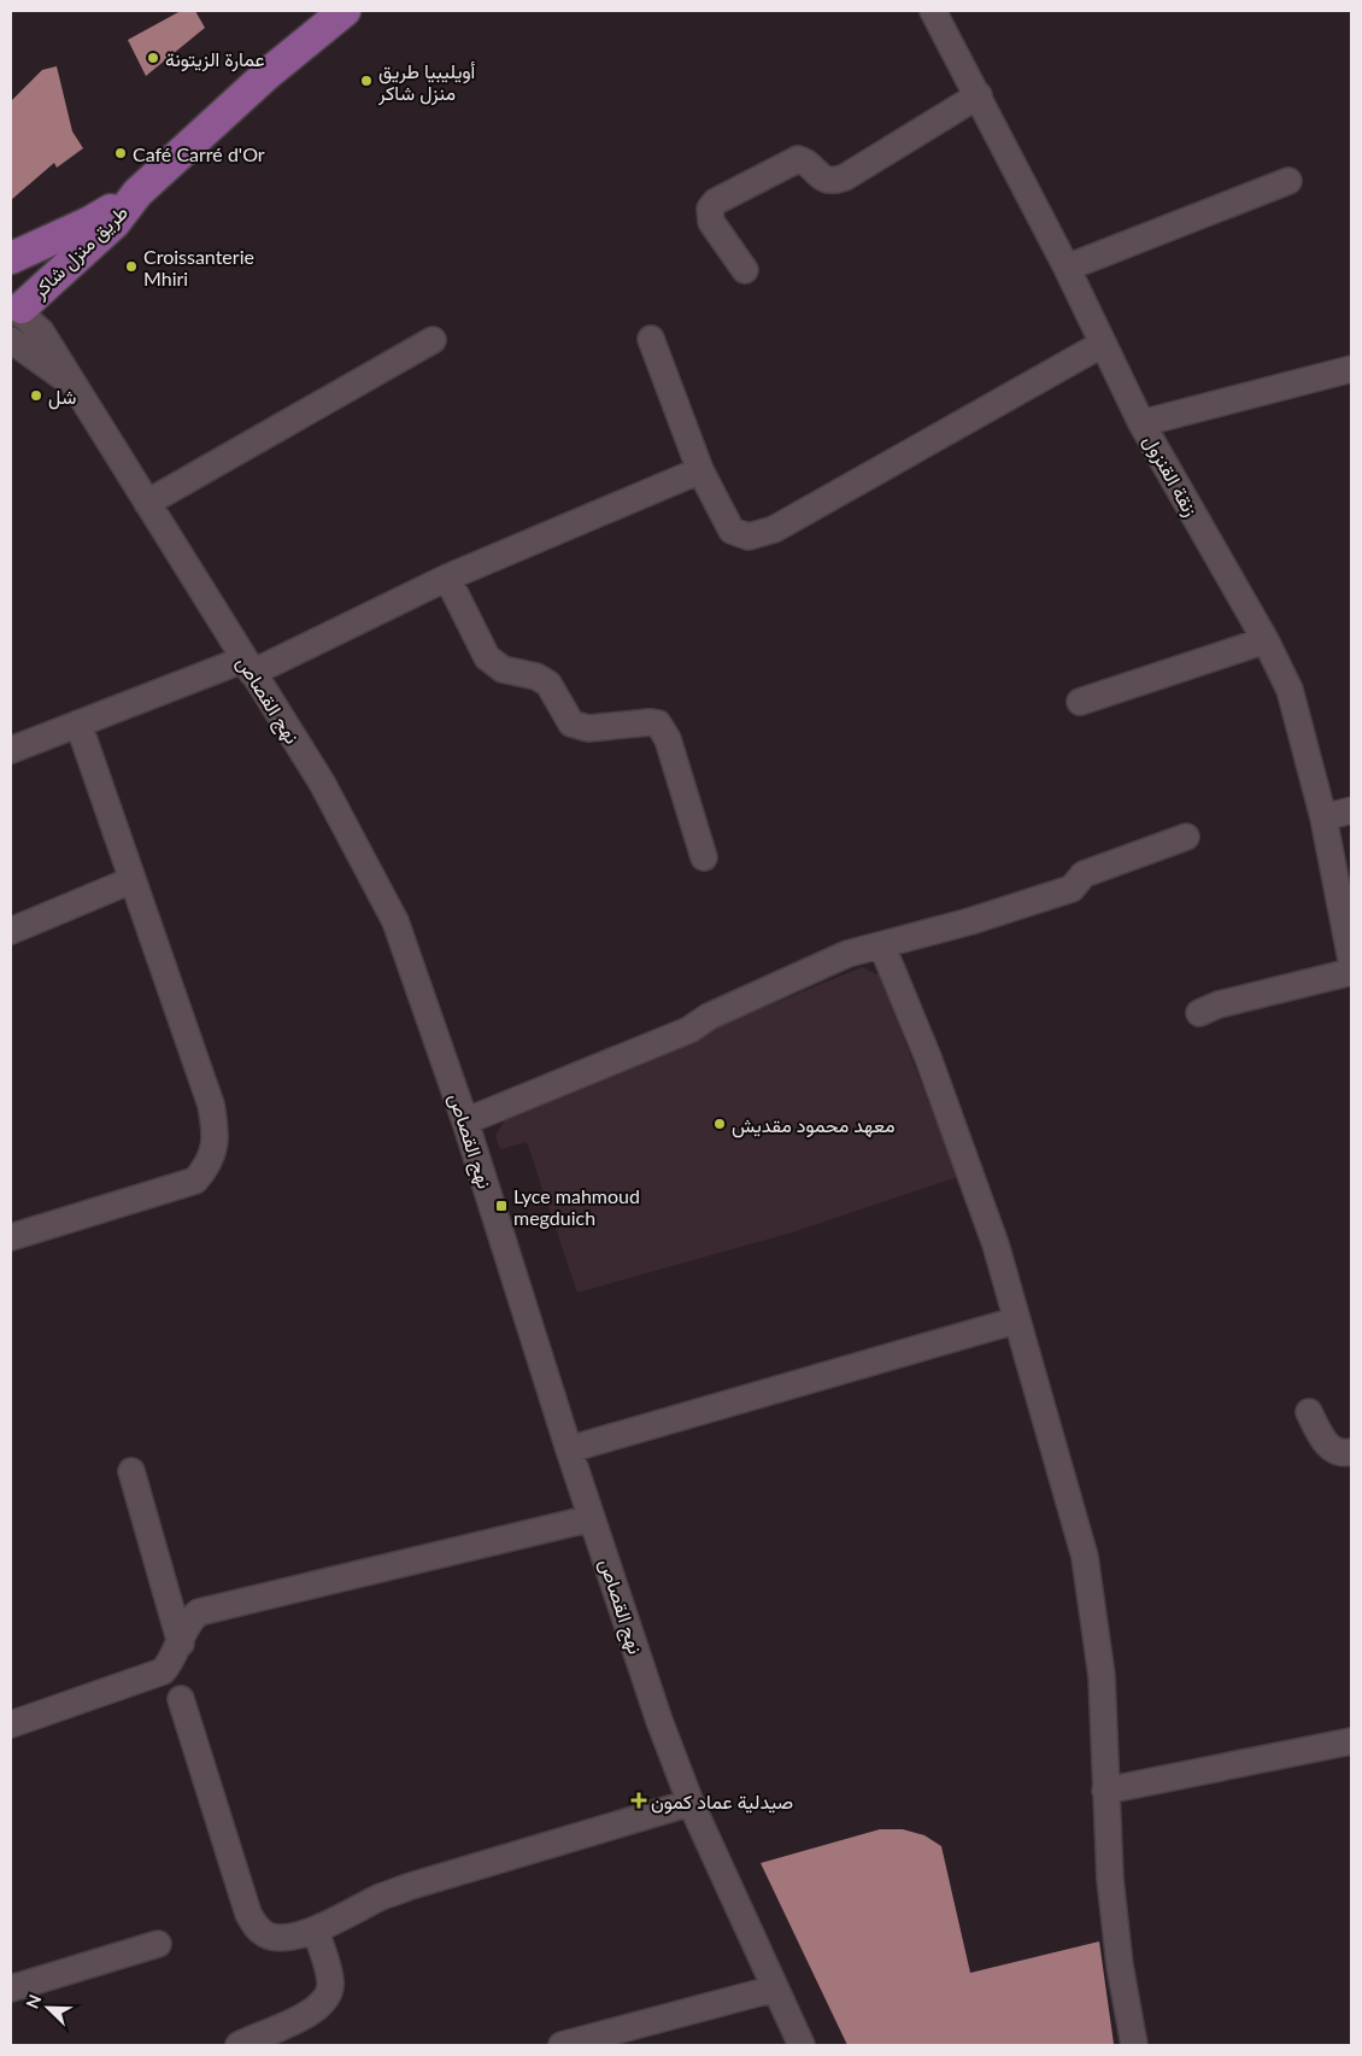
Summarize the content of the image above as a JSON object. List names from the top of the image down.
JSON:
{
  "streets": {
    "main road": ["طريق منزل شاكر"],
    "street": ["زنقة القنزول", "نهج القصاص"]
  },
  "crossings": [
    ["طريق منزل شاكر", "نهج القصاص"]
  ],
  "places": {
    "other": [
      "عمارة الزيتونة",
      "أويليبيا طريق منزل شاكر",
      "Café Carré d'Or",
      "Croissanterie Mhiri",
      "شل",
      "معهد محمود مقديش"
    ],
    "transit": ["Lyce mahmoud megduich"],
    "health": ["صيدلية عماد كمون"]
  },
  "north": "top left"
}
